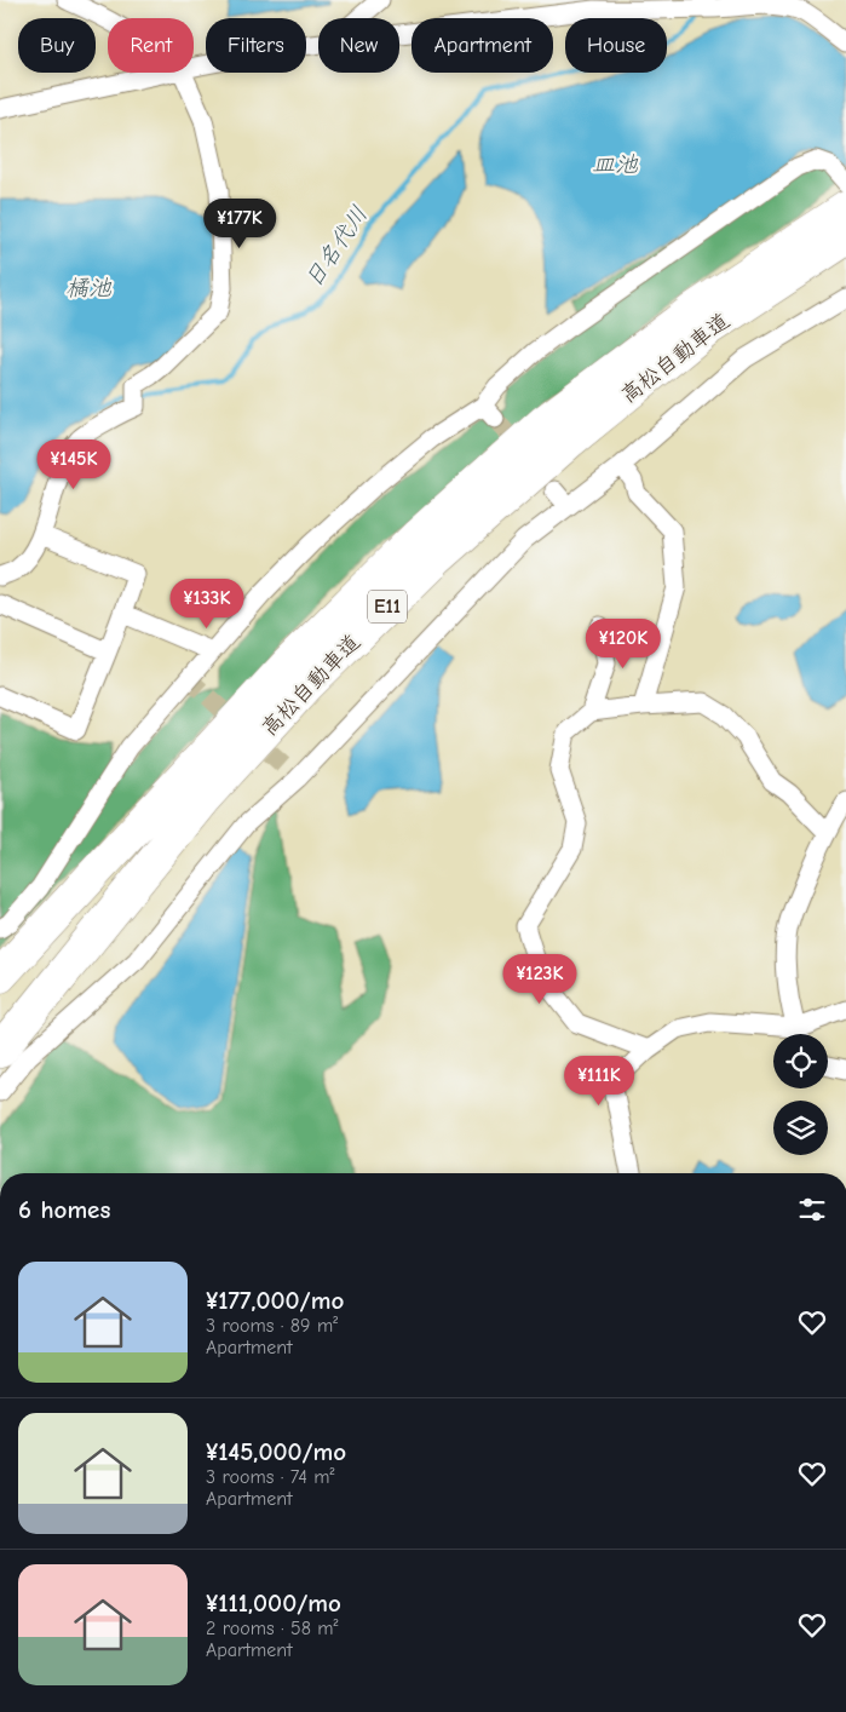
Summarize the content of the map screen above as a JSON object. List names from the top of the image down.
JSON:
{
  "streets": {
    "highway": ["高松自動車道", "E11"]
  },
  "water": ["皿池", "日名代川", "橘池"],
  "page": {
    "chip": [
      "Buy",
      "Rent",
      "Filters",
      "New",
      "Apartment",
      "House"
    ],
    "price": [
      "¥177K",
      "¥145K",
      "¥133K",
      "¥120K",
      "¥123K",
      "¥111K"
    ],
    "heading": "6 homes",
    "list": [
      {
        "name": "¥177,000/mo",
        "note": "3 rooms · 89 m² · Apartment"
      },
      {
        "name": "¥145,000/mo",
        "note": "3 rooms · 74 m² · Apartment"
      },
      {
        "name": "¥111,000/mo",
        "note": "2 rooms · 58 m² · Apartment"
      }
    ]
  }
}
